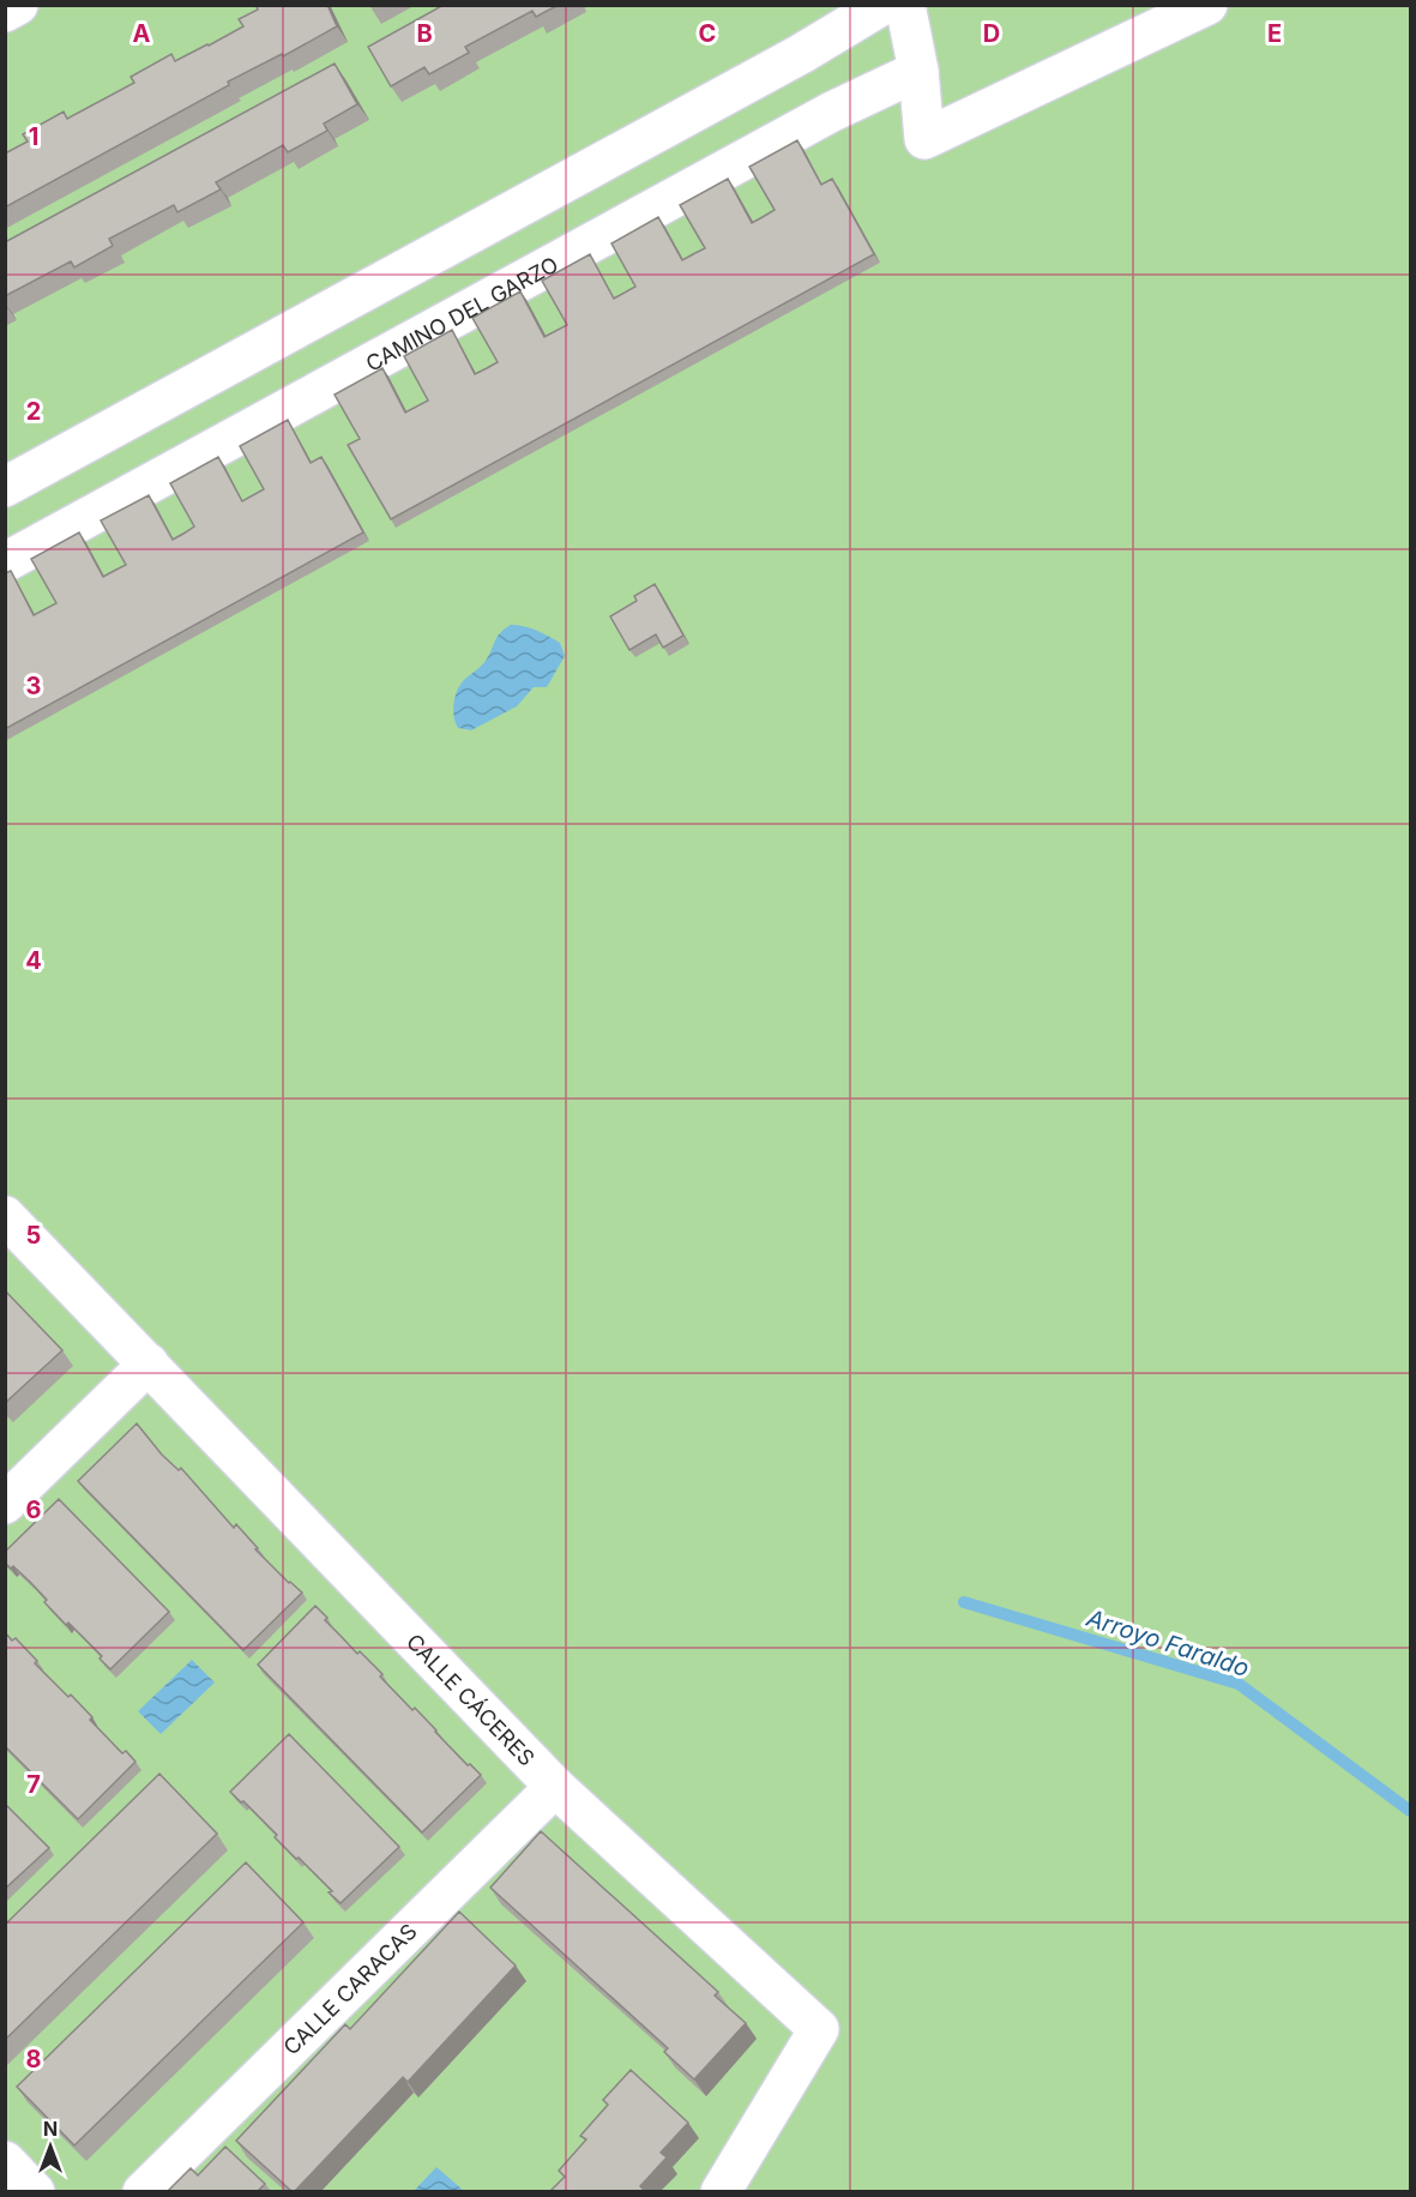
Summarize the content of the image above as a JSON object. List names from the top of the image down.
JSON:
{
  "streets": {
    "street": ["CAMINO DEL GARZO", "CALLE CÁCERES", "CALLE CARACAS"]
  },
  "crossings": [
    ["CALLE CÁCERES", "CALLE CARACAS"]
  ],
  "water": ["Arroyo Faraldo"],
  "north": "top",
  "grid": {
    "columns": [
      "A",
      "B",
      "C",
      "D",
      "E"
    ],
    "rows": [
      "1",
      "2",
      "3",
      "4",
      "5",
      "6",
      "7",
      "8"
    ]
  }
}
